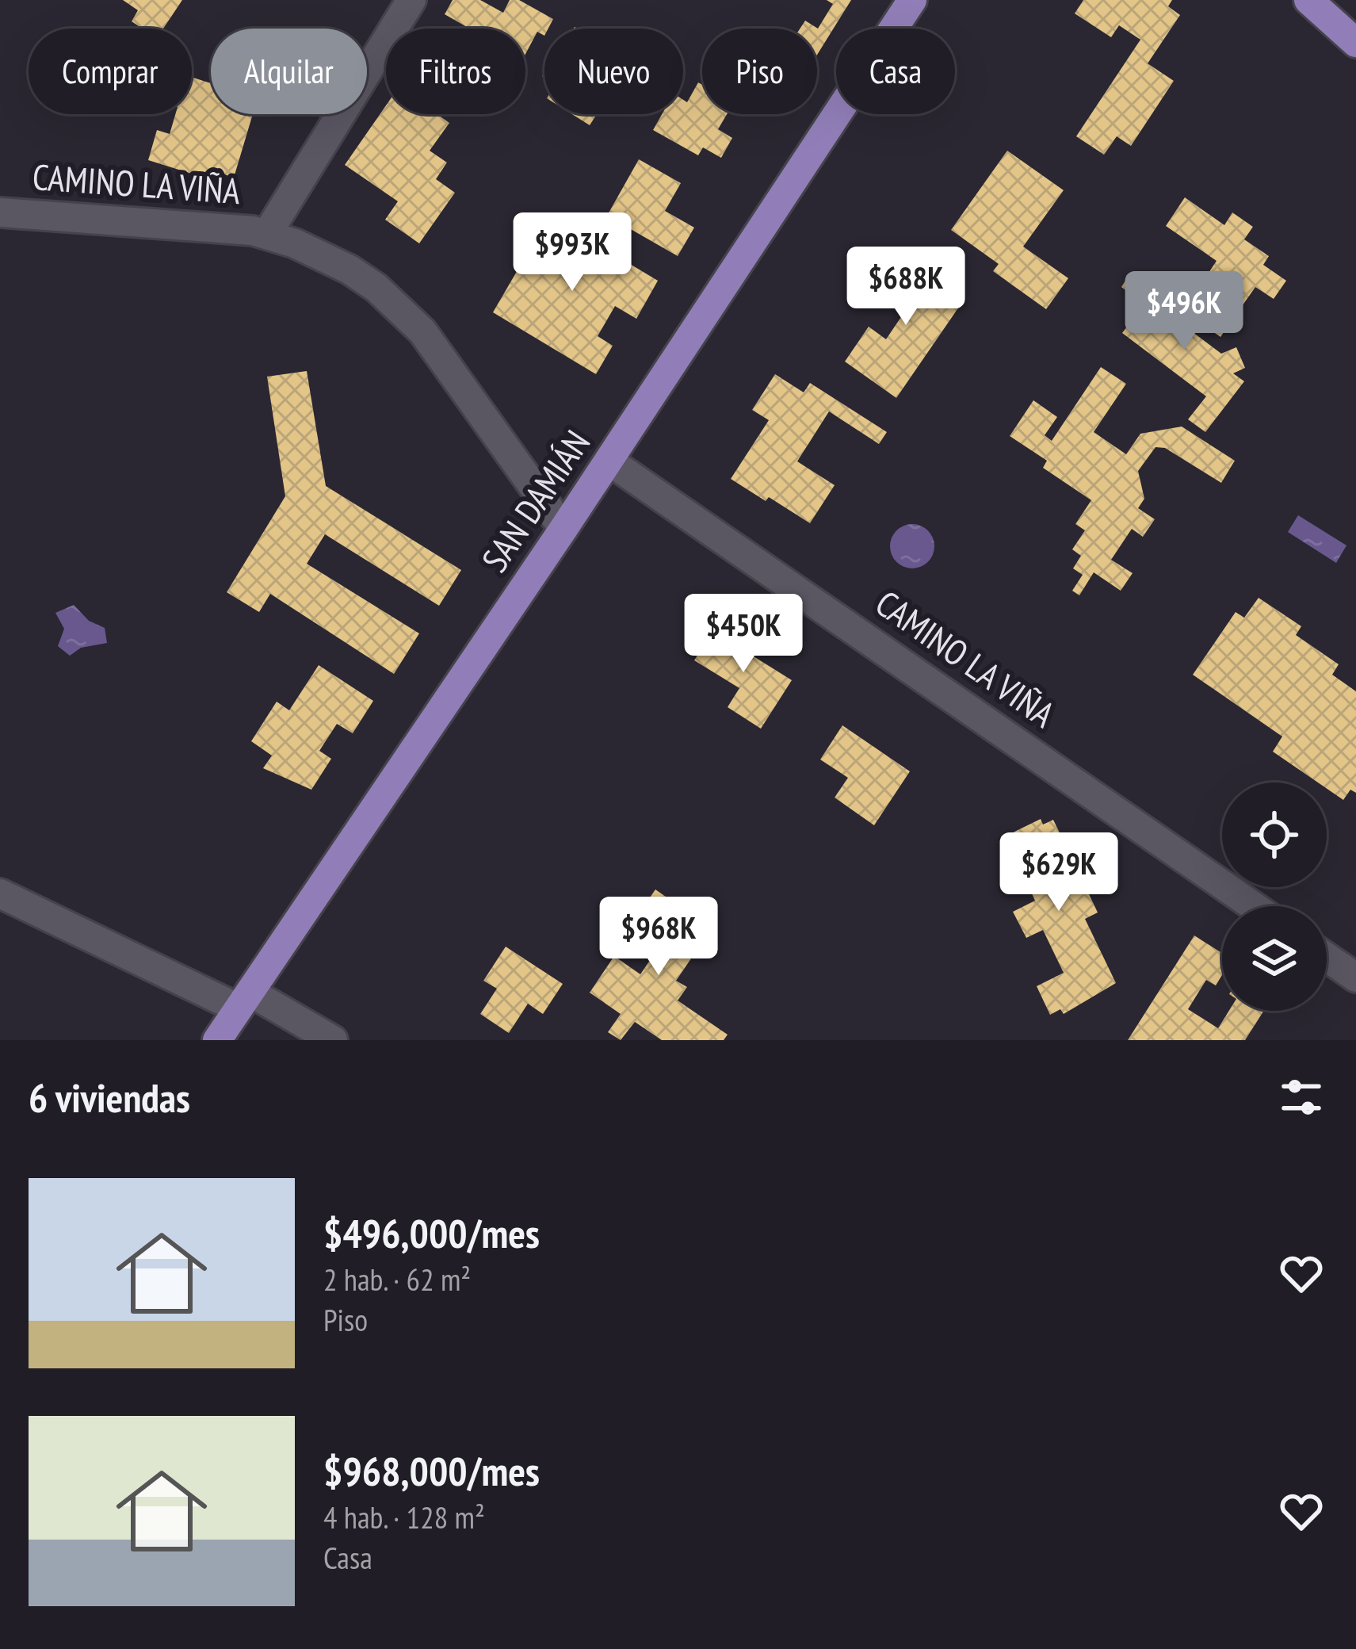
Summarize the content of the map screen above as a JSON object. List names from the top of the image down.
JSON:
{
  "streets": {
    "main road": ["SAN DAMIÁN"],
    "street": ["CAMINO LA VIÑA"]
  },
  "crossings": [
    ["CAMINO LA VIÑA", "SAN DAMIÁN"]
  ],
  "page": {
    "chip": [
      "Comprar",
      "Alquilar",
      "Filtros",
      "Nuevo",
      "Piso",
      "Casa"
    ],
    "price": [
      "$993K",
      "$688K",
      "$496K",
      "$450K",
      "$629K",
      "$968K"
    ],
    "heading": "6 viviendas",
    "list": [
      {
        "name": "$496,000/mes",
        "note": "2 hab. · 62 m² · Piso"
      },
      {
        "name": "$968,000/mes",
        "note": "4 hab. · 128 m² · Casa"
      }
    ]
  }
}
